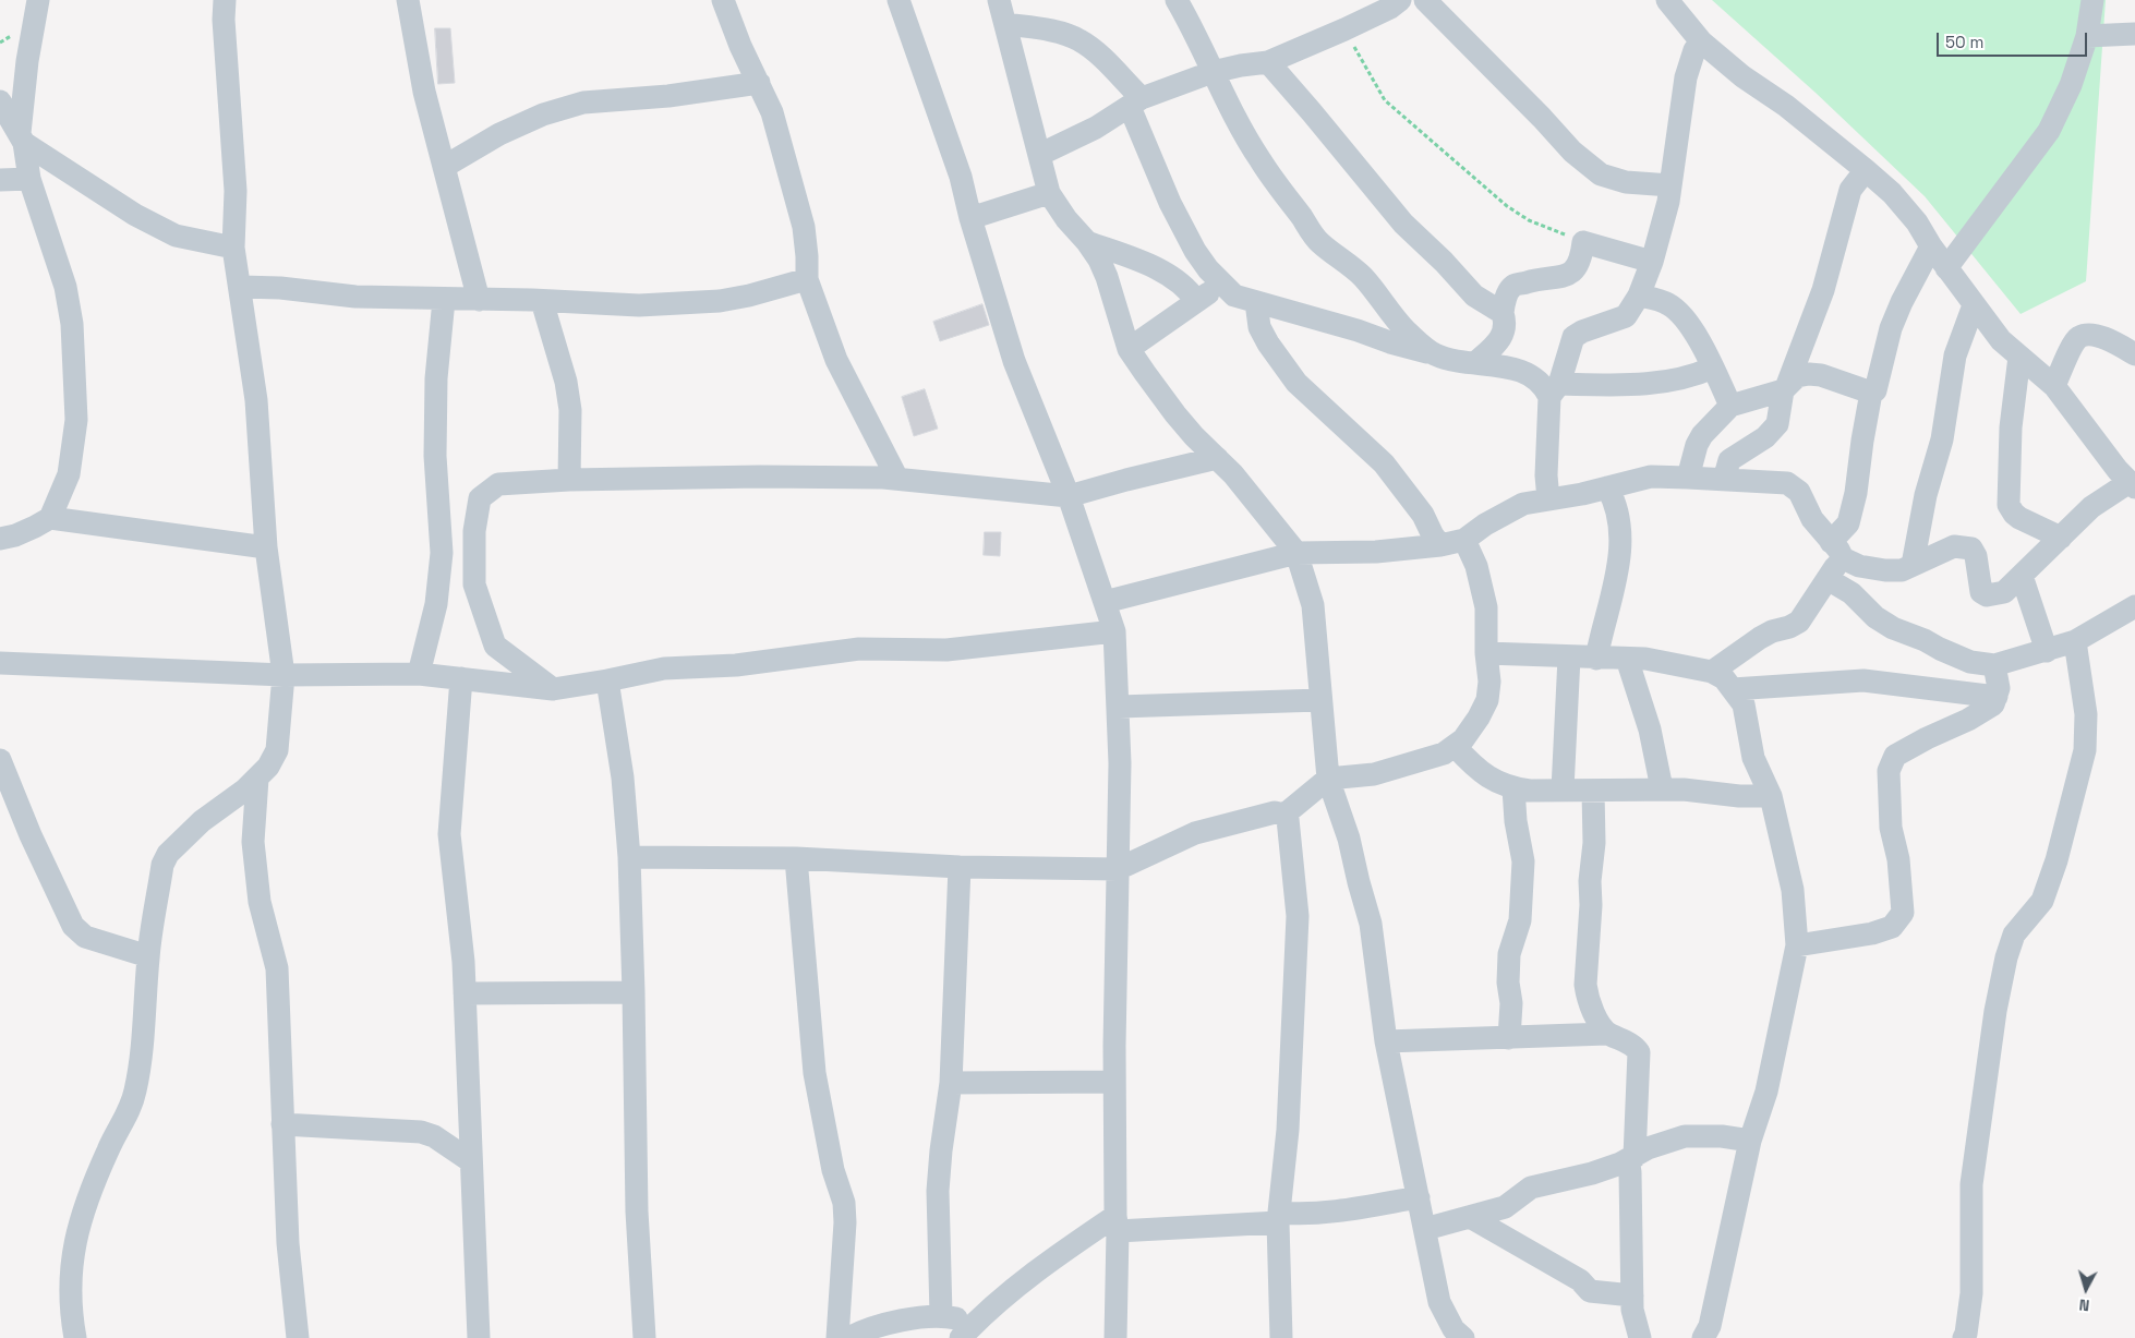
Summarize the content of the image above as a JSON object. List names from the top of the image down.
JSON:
{
  "scale_bar": "50 m",
  "north": "bottom"
}
